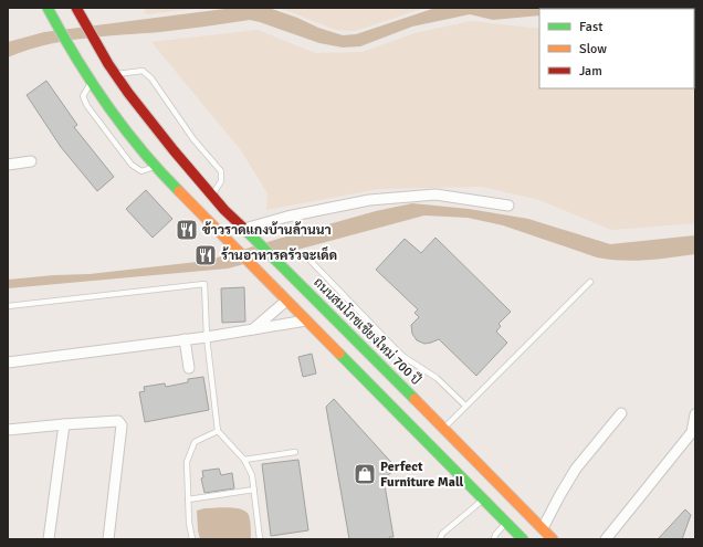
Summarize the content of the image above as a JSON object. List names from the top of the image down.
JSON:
{
  "streets": {
    "main road": ["ถนนสมโภชเชียงใหม่ 700 ปี"]
  },
  "places": {
    "restaurant": ["ข้าวราดแกงบ้านล้านนา", "ร้านอาหารครัวจะเด็ด"],
    "shop": ["Perfect Furniture Mall"]
  },
  "legend": ["Fast", "Slow", "Jam"]
}
